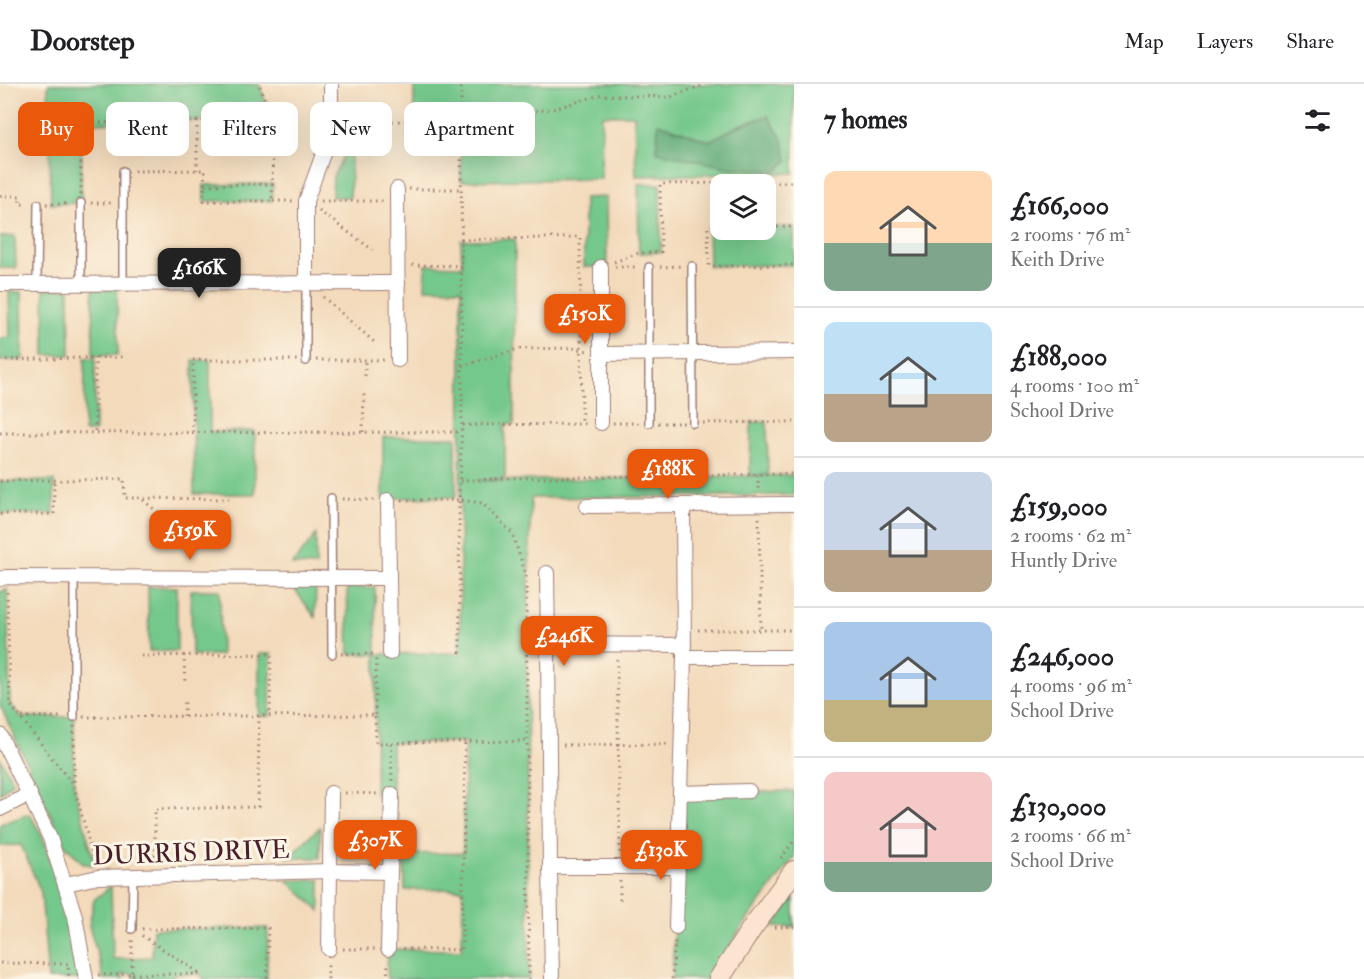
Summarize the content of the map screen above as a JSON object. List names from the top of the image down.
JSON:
{
  "streets": {
    "street": ["DURRIS DRIVE"]
  },
  "page": {
    "header": "Doorstep",
    "nav": ["Map", "Layers", "Share"],
    "heading": "7 homes",
    "chip": [
      "Buy",
      "Rent",
      "Filters",
      "New",
      "Apartment"
    ],
    "list": [
      {
        "name": "£166,000",
        "note": "2 rooms · 76 m² · Keith Drive"
      },
      {
        "name": "£188,000",
        "note": "4 rooms · 100 m² · School Drive"
      },
      {
        "name": "£159,000",
        "note": "2 rooms · 62 m² · Huntly Drive"
      },
      {
        "name": "£246,000",
        "note": "4 rooms · 96 m² · School Drive"
      },
      {
        "name": "£130,000",
        "note": "2 rooms · 66 m² · School Drive"
      }
    ],
    "price": [
      "£166K",
      "£150K",
      "£188K",
      "£159K",
      "£246K",
      "£307K",
      "£130K"
    ]
  }
}
